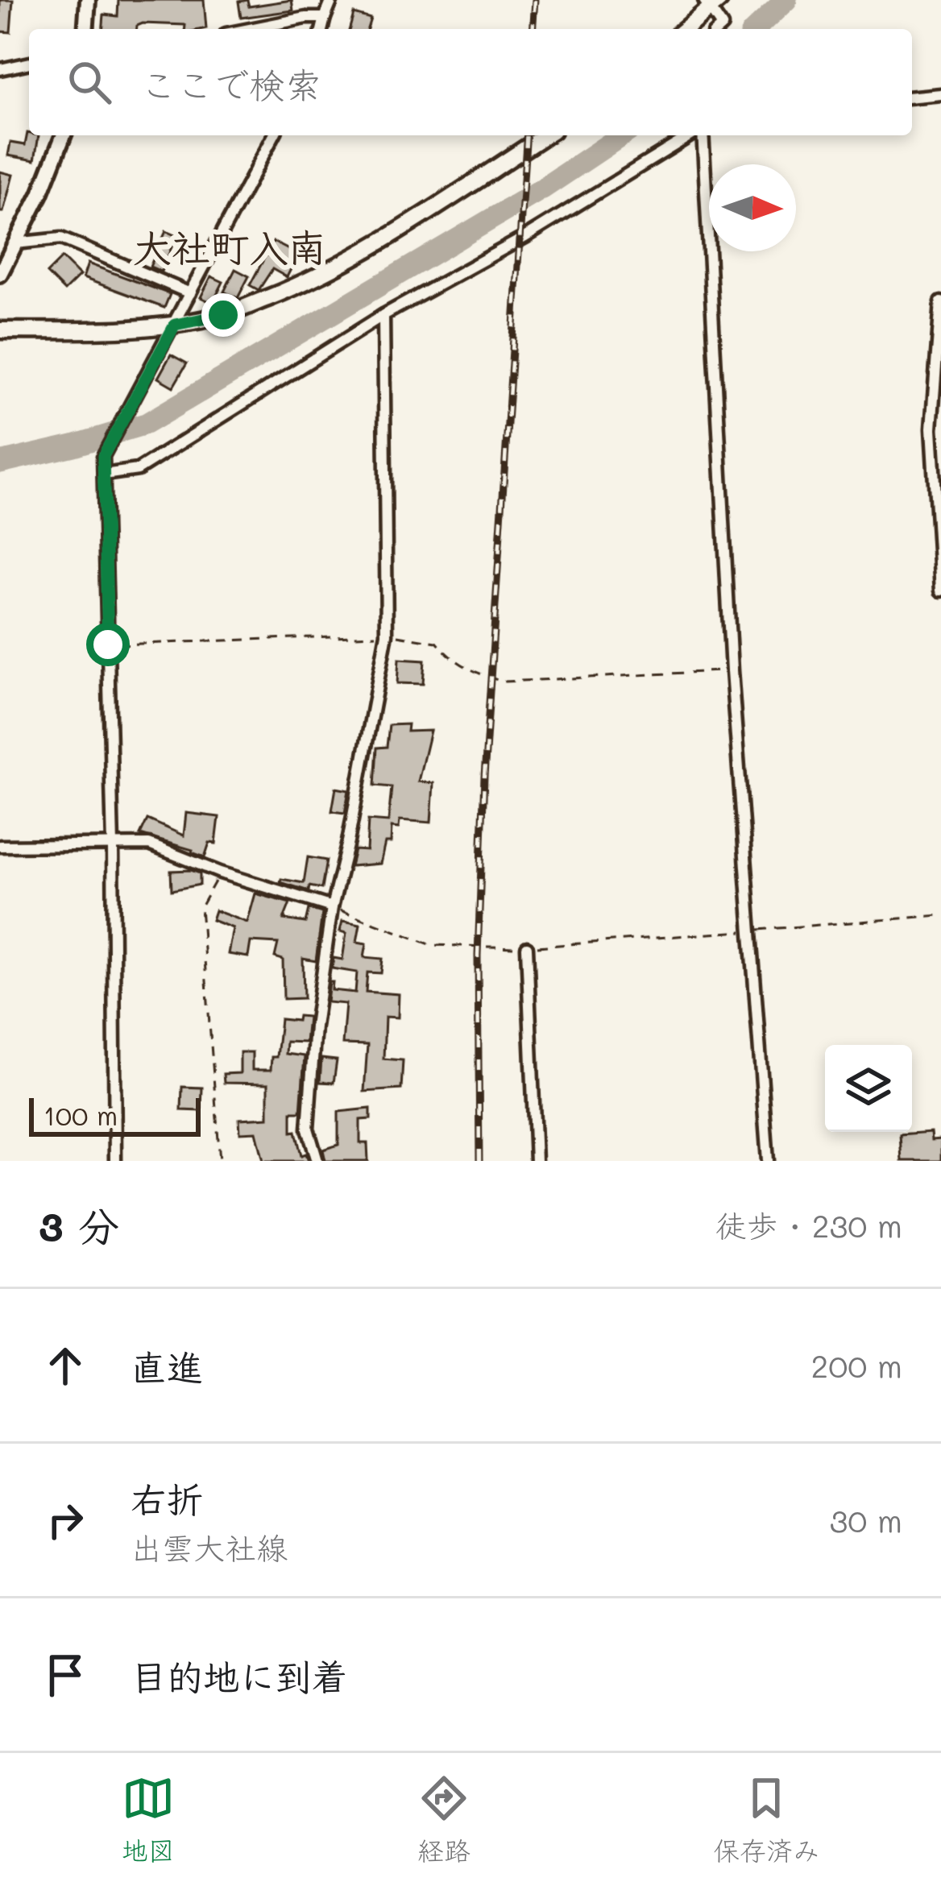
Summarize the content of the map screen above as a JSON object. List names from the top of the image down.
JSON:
{
  "districts": ["大社町入南"],
  "scale_bar": "100 m",
  "north": "right",
  "page": {
    "search": "ここで検索",
    "scale": "100 m",
    "heading": ["3 分", "徒歩 · 230 m"],
    "list": [
      ["直進", "200 m"],
      ["右折", "出雲大社線", "30 m"],
      "目的地に到着"
    ],
    "nav": ["地図", "経路", "保存済み"]
  }
}
